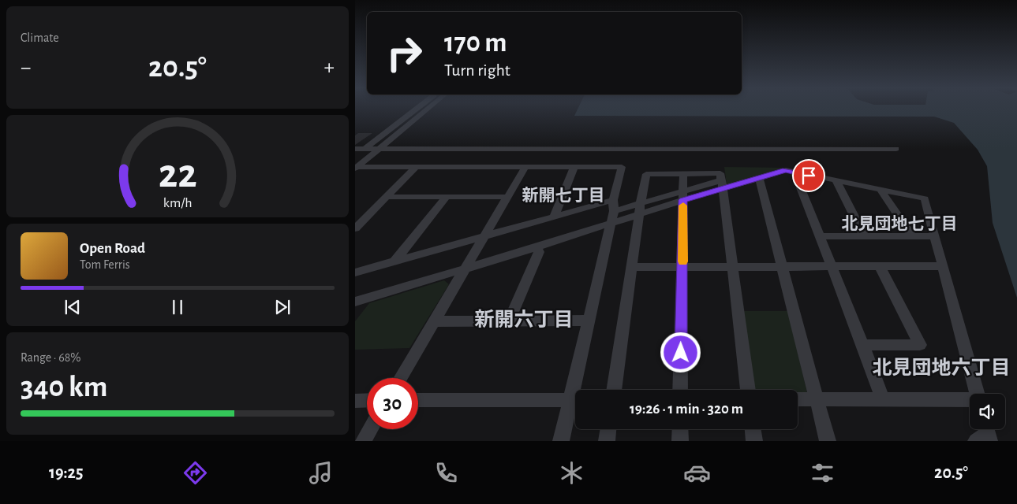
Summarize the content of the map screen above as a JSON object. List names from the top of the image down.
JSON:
{
  "districts": [
    "新開七丁目",
    "北見団地七丁目",
    "新開六丁目",
    "北見団地六丁目"
  ],
  "page": {
    "tile": [
      "Climate",
      ["Range · 68%", "340 km"]
    ],
    "turn": ["170 m", "Turn right"],
    "heat": ["−", "20.5°", "+"],
    "song": ["Open Road", "Tom Ferris"],
    "limit": "30",
    "trip": "19:26 · 1 min · 320 m",
    "tabs": ["19:25", "20.5°"],
    "gauge": ["22", "km/h"]
  }
}
